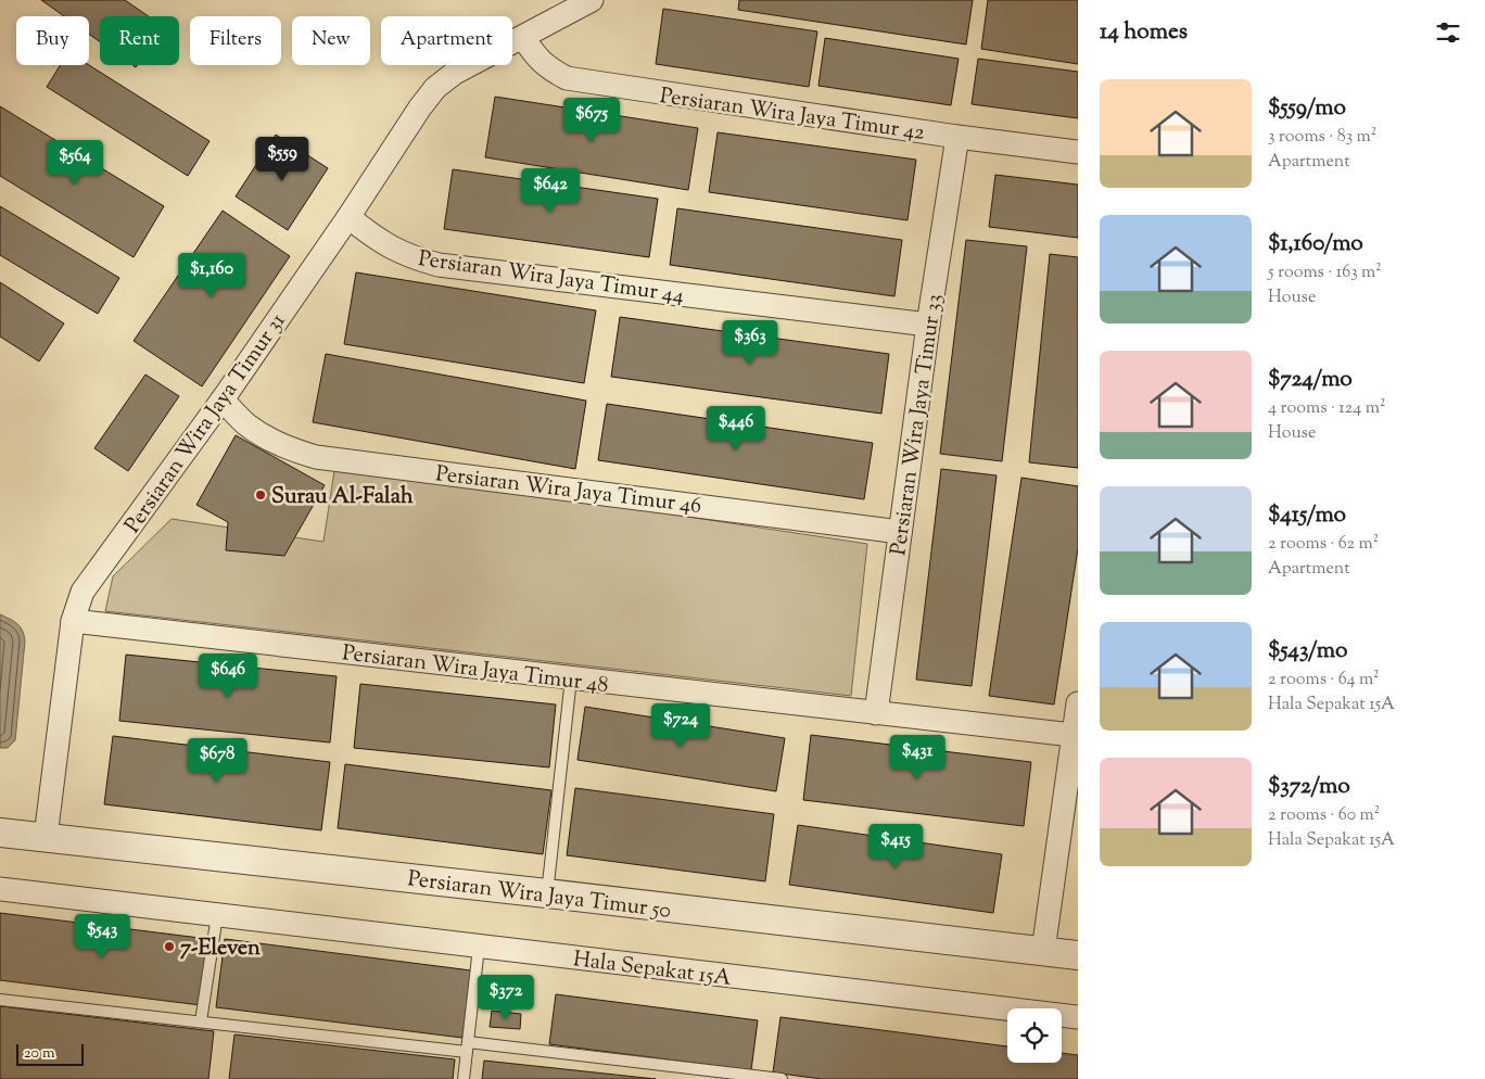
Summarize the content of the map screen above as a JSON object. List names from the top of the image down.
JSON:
{
  "streets": {
    "street": [
      "Persiaran Wira Jaya Timur 42",
      "Persiaran Wira Jaya Timur 44",
      "Persiaran Wira Jaya Timur 31",
      "Persiaran Wira Jaya Timur 33",
      "Persiaran Wira Jaya Timur 46",
      "Persiaran Wira Jaya Timur 48",
      "Persiaran Wira Jaya Timur 50",
      "Hala Sepakat 15A"
    ]
  },
  "crossings": [
    ["Persiaran Wira Jaya Timur 42", "Persiaran Wira Jaya Timur 31"],
    ["Persiaran Wira Jaya Timur 42", "Persiaran Wira Jaya Timur 33"],
    ["Persiaran Wira Jaya Timur 44", "Persiaran Wira Jaya Timur 31"],
    ["Persiaran Wira Jaya Timur 44", "Persiaran Wira Jaya Timur 33"],
    ["Persiaran Wira Jaya Timur 31", "Persiaran Wira Jaya Timur 46"],
    ["Persiaran Wira Jaya Timur 31", "Persiaran Wira Jaya Timur 48"],
    ["Persiaran Wira Jaya Timur 31", "Persiaran Wira Jaya Timur 50"],
    ["Persiaran Wira Jaya Timur 33", "Persiaran Wira Jaya Timur 46"],
    ["Persiaran Wira Jaya Timur 33", "Persiaran Wira Jaya Timur 48"]
  ],
  "places": ["Surau Al-Falah", "7-Eleven"],
  "scale_bar": "20 m",
  "page": {
    "heading": "14 homes",
    "chip": [
      "Buy",
      "Rent",
      "Filters",
      "New",
      "Apartment"
    ],
    "list": [
      {
        "name": "$559/mo",
        "note": "3 rooms · 83 m² · Apartment"
      },
      {
        "name": "$1,160/mo",
        "note": "5 rooms · 163 m² · House"
      },
      {
        "name": "$724/mo",
        "note": "4 rooms · 124 m² · House"
      },
      {
        "name": "$415/mo",
        "note": "2 rooms · 62 m² · Apartment"
      },
      {
        "name": "$543/mo",
        "note": "2 rooms · 64 m² · Hala Sepakat 15A"
      },
      {
        "name": "$372/mo",
        "note": "2 rooms · 60 m² · Hala Sepakat 15A"
      }
    ],
    "price": [
      "$675",
      "$559",
      "$564",
      "$642",
      "$1,160",
      "$363",
      "$446",
      "$646",
      "$724",
      "$431",
      "$678",
      "$415",
      "$543",
      "$372"
    ],
    "scale": "20 m"
  }
}
